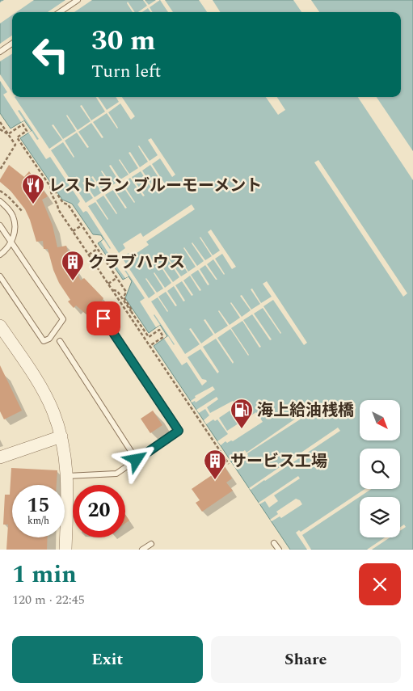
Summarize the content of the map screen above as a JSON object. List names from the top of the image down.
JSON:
{
  "places": {
    "restaurant": ["レストラン ブルーモーメント"],
    "building": ["クラブハウス", "サービス工場"],
    "fuel station": ["海上給油桟橋"]
  },
  "north": "bottom right",
  "page": {
    "turn": ["30 m", "Turn left"],
    "speed": "15 km/h",
    "limit": "20",
    "heading": ["1 min", "120 m · 22:45"],
    "buttons": ["Exit", "Share"]
  }
}
